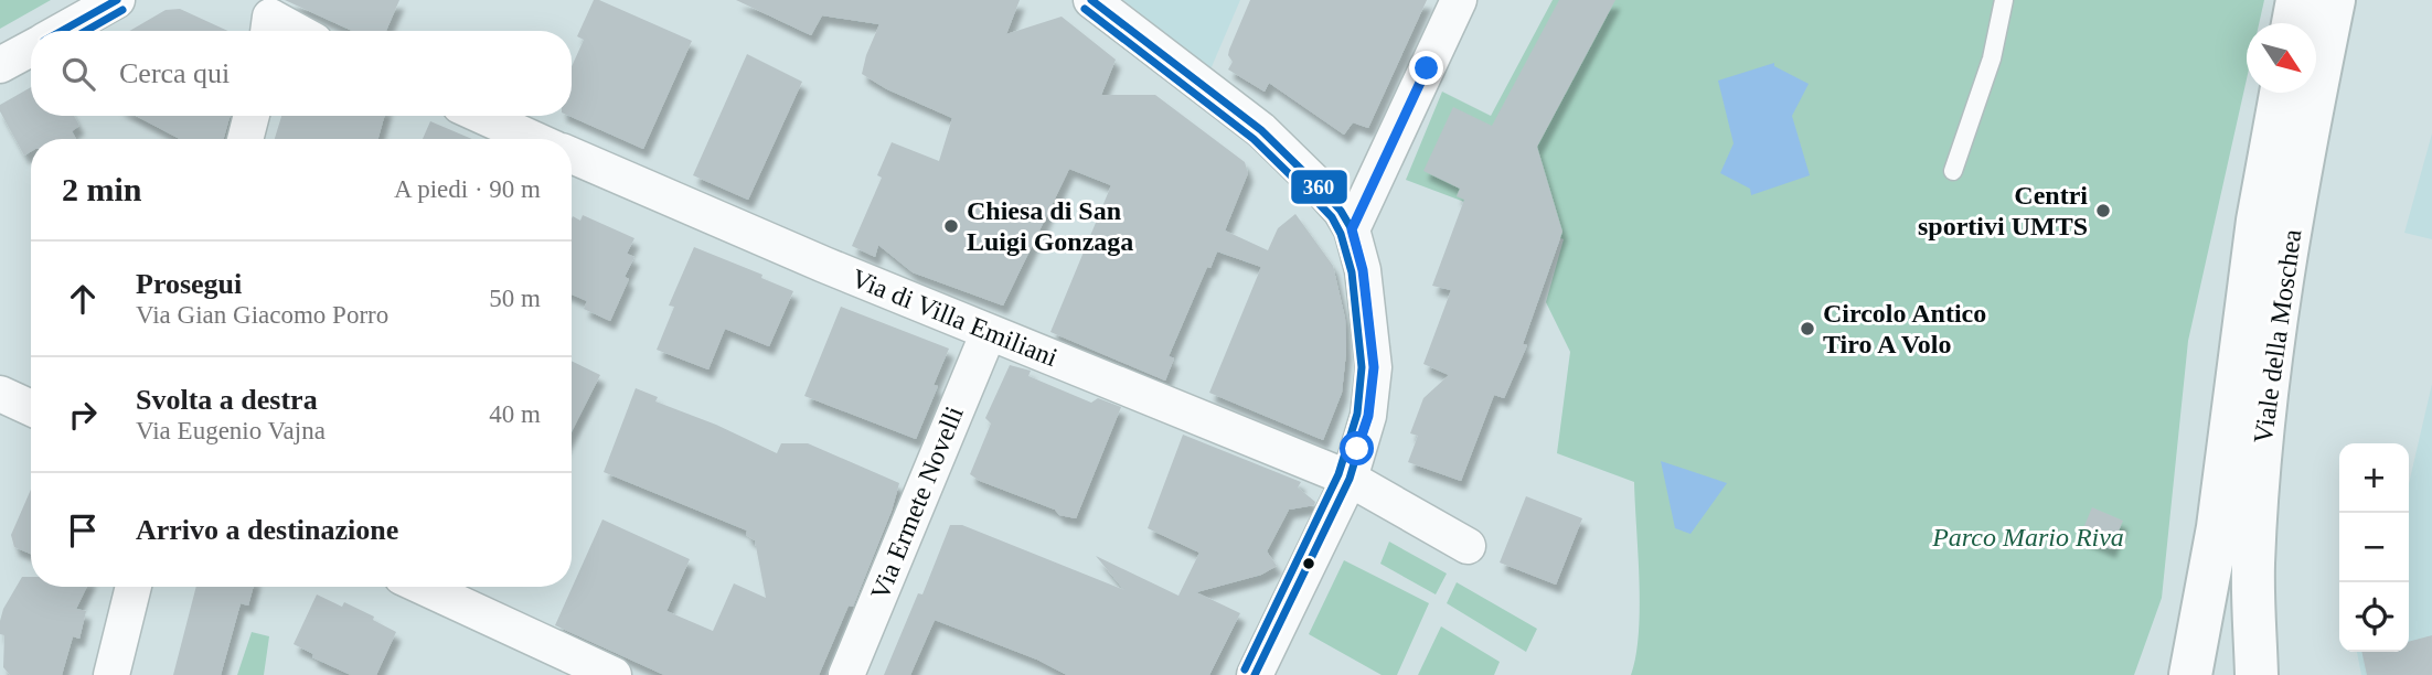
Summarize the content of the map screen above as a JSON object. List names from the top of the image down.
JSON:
{
  "streets": {
    "main road": ["Viale della Moschea"],
    "street": ["Via di Villa Emiliani", "Via Ermete Novelli"]
  },
  "crossings": [
    ["Via di Villa Emiliani", "Via Ermete Novelli"]
  ],
  "parks": ["Parco Mario Riva"],
  "places": ["Centri sportivi UMTS", "Chiesa di San Luigi Gonzaga", "Circolo Antico Tiro A Volo"],
  "lines": ["transit line 360"],
  "north": "bottom right",
  "page": {
    "search": "Cerca qui",
    "heading": ["2 min", "A piedi · 90 m"],
    "list": [
      ["Prosegui", "Via Gian Giacomo Porro", "50 m"],
      ["Svolta a destra", "Via Eugenio Vajna", "40 m"],
      "Arrivo a destinazione"
    ],
    "map_buttons": ["+", "−"]
  }
}
